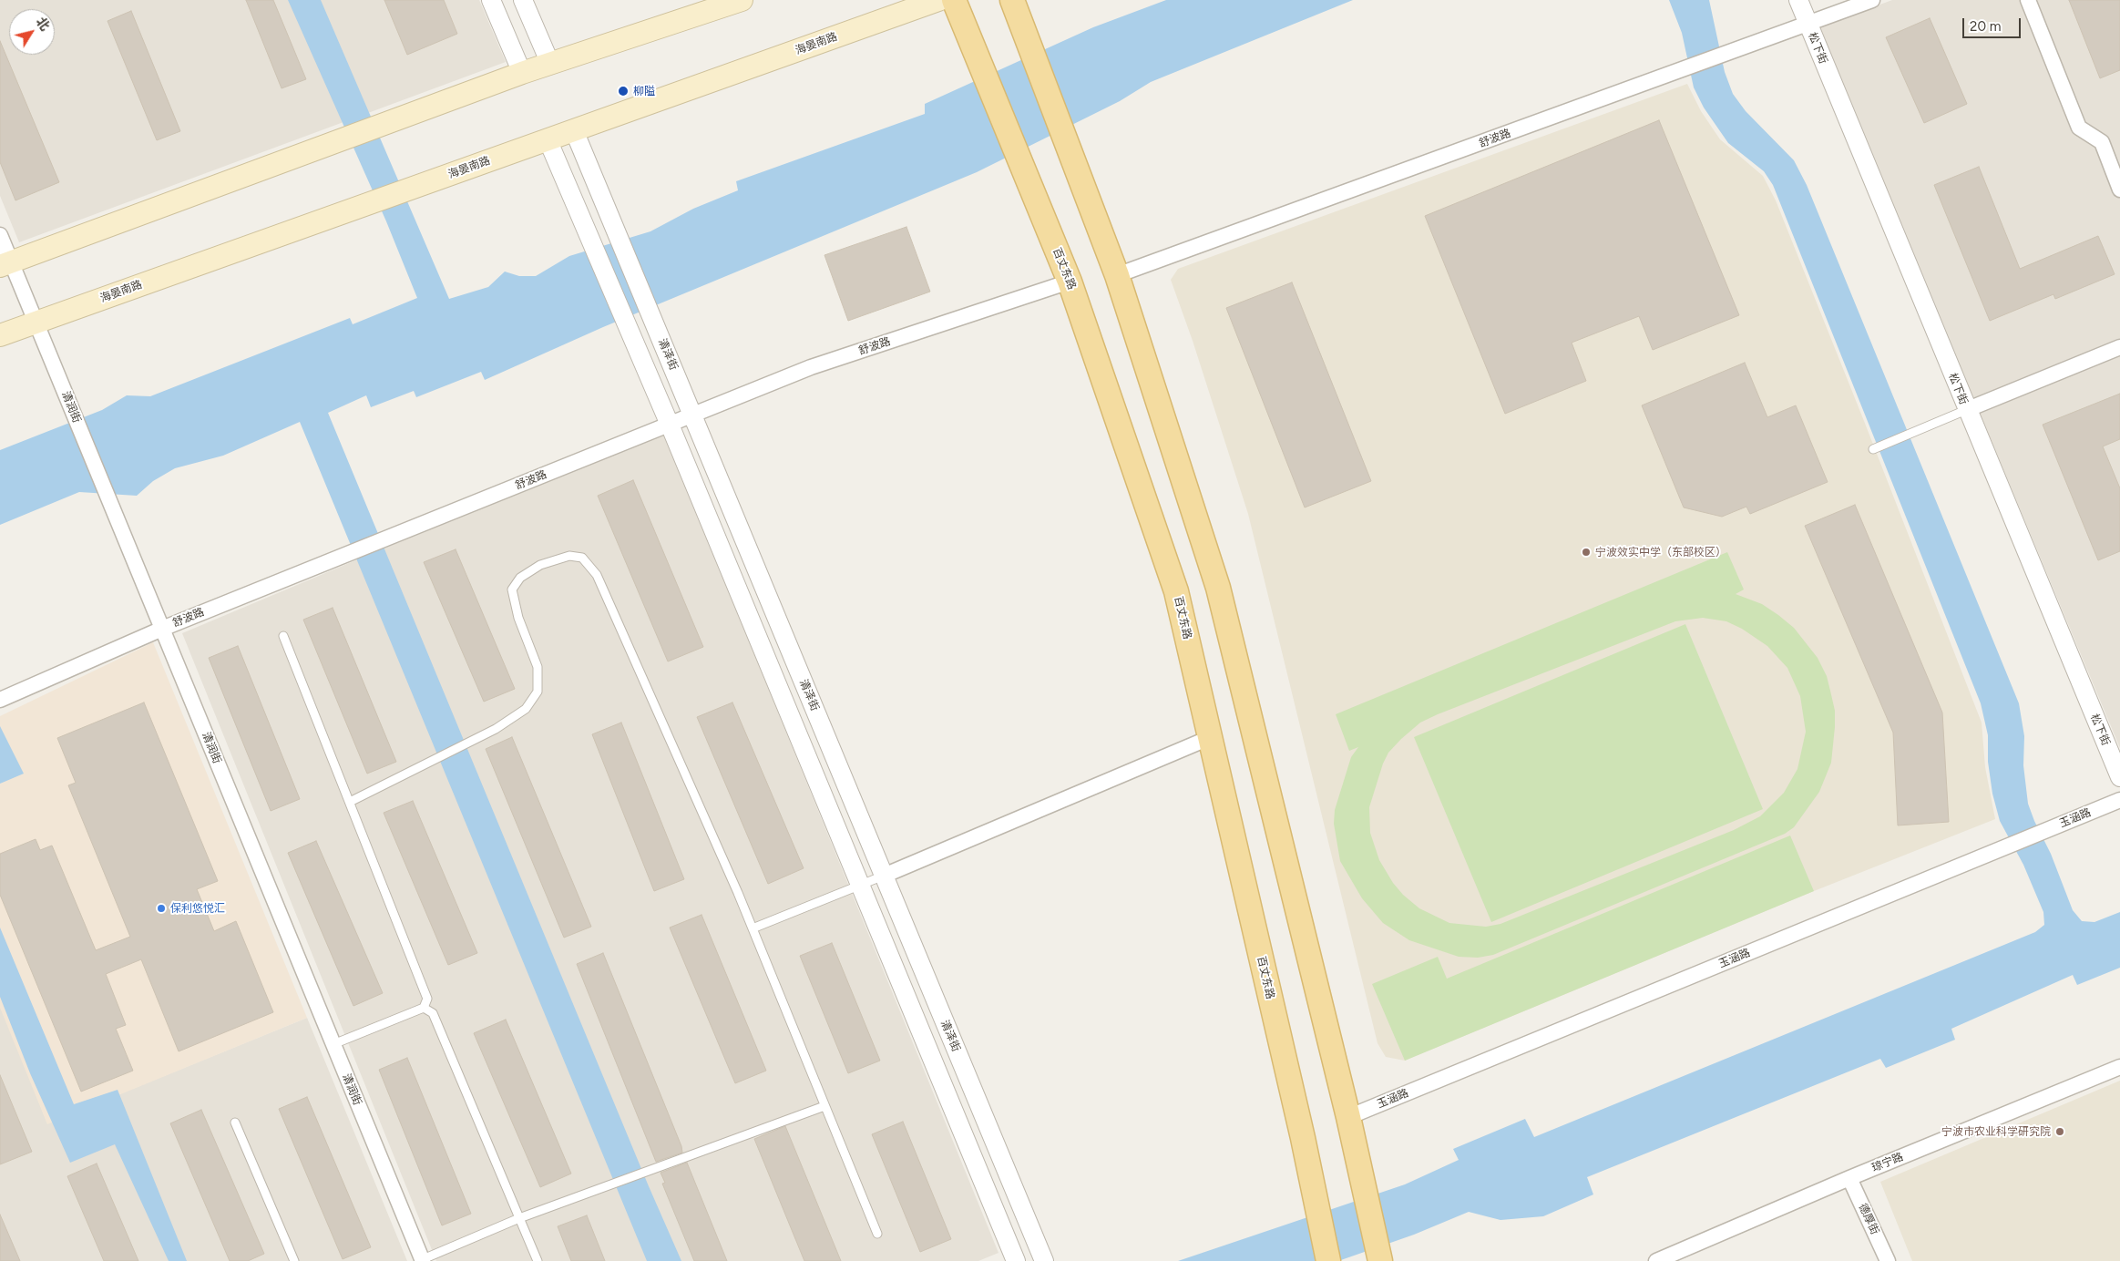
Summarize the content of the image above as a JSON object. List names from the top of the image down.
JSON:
{
  "streets": {
    "main road": ["海晏南路", "百丈东路"],
    "street": [
      "松下街",
      "舒波路",
      "清泽街",
      "清润街",
      "玉涵路",
      "琼宁路",
      "德厚街"
    ]
  },
  "crossings": [
    ["海晏南路", "清泽街"],
    ["海晏南路", "清润街"],
    ["松下街", "舒波路"],
    ["舒波路", "百丈东路"],
    ["舒波路", "清泽街"],
    ["舒波路", "清润街"],
    ["琼宁路", "德厚街"]
  ],
  "places": [
    "柳隘",
    "宁波效实中学（东部校区）",
    "保利悠悦汇",
    "宁波市农业科学研究院"
  ],
  "scale_bar": "20 m",
  "north": "top right"
}
